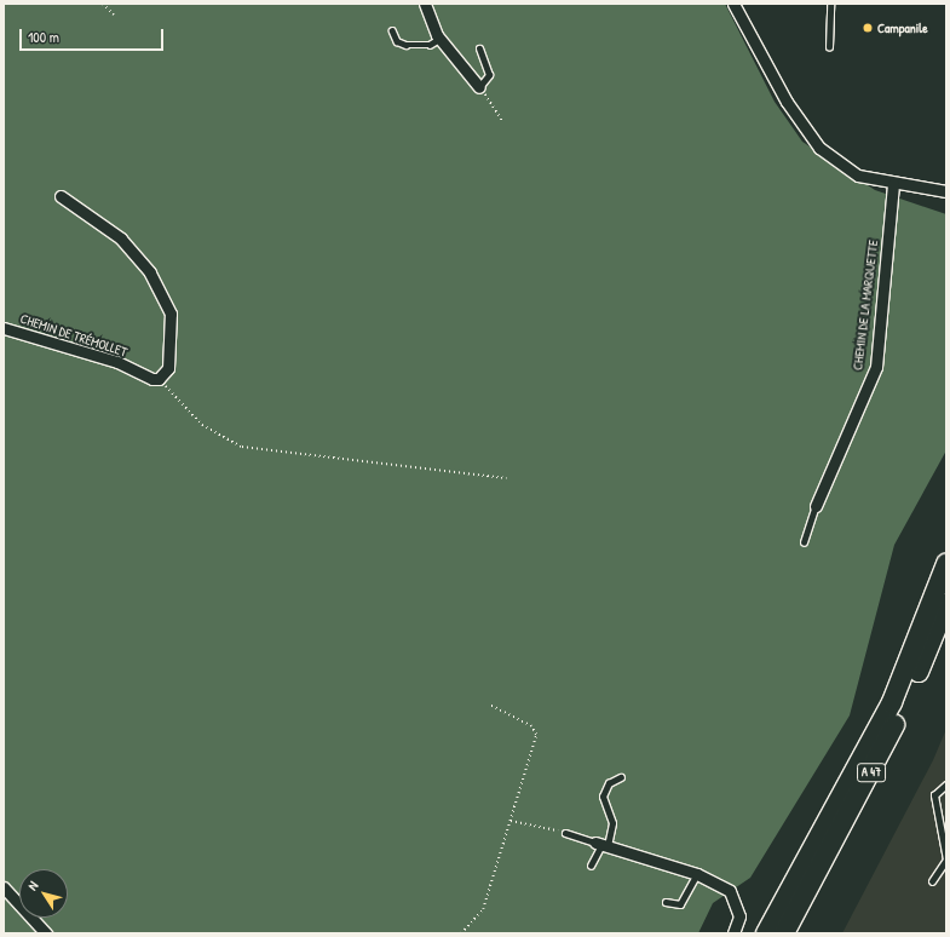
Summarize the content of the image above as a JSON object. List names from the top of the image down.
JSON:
{
  "streets": {
    "highway": ["A 47"],
    "street": ["CHEMIN DE LA MARQUETTE", "CHEMIN DE TRÉMOLLET"]
  },
  "places": ["Campanile"],
  "scale_bar": "100 m",
  "north": "top left"
}
